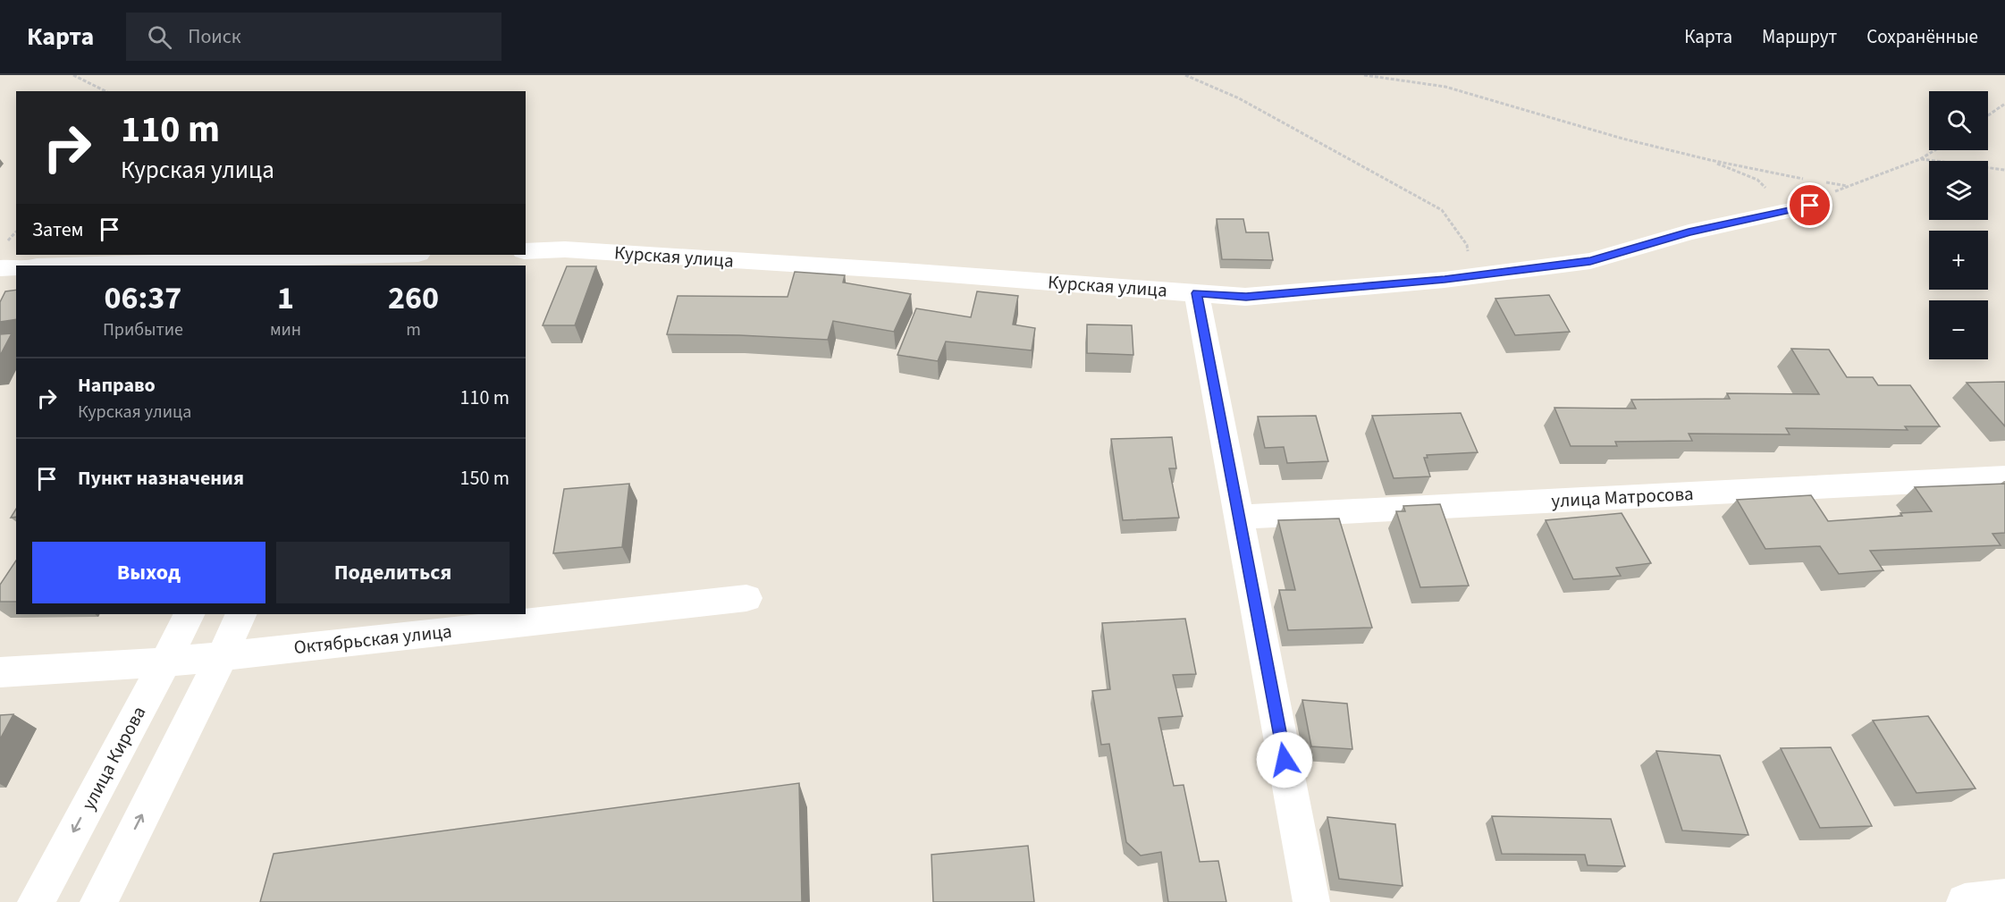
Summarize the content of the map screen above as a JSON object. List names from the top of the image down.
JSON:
{
  "streets": {
    "street": [
      "Курская улица",
      "улица Матросова",
      "Октябрьская улица",
      "улица Кирова"
    ]
  },
  "crossings": [
    ["Октябрьская улица", "улица Кирова"]
  ],
  "page": {
    "header": "Карта",
    "search": "Поиск",
    "nav": ["Карта", "Маршрут", "Сохранённые"],
    "map_buttons": ["+", "−"],
    "turn": ["110 m", "Курская улица"],
    "then": "Затем",
    "eta": [
      "06:37",
      "Прибытие",
      "1",
      "мин",
      "260",
      "m"
    ],
    "list": [
      {
        "name": "Направо",
        "note": "Курская улица",
        "value": "110 m"
      },
      {
        "name": "Пункт назначения",
        "value": "150 m"
      }
    ],
    "buttons": ["Выход", "Поделиться"]
  }
}
